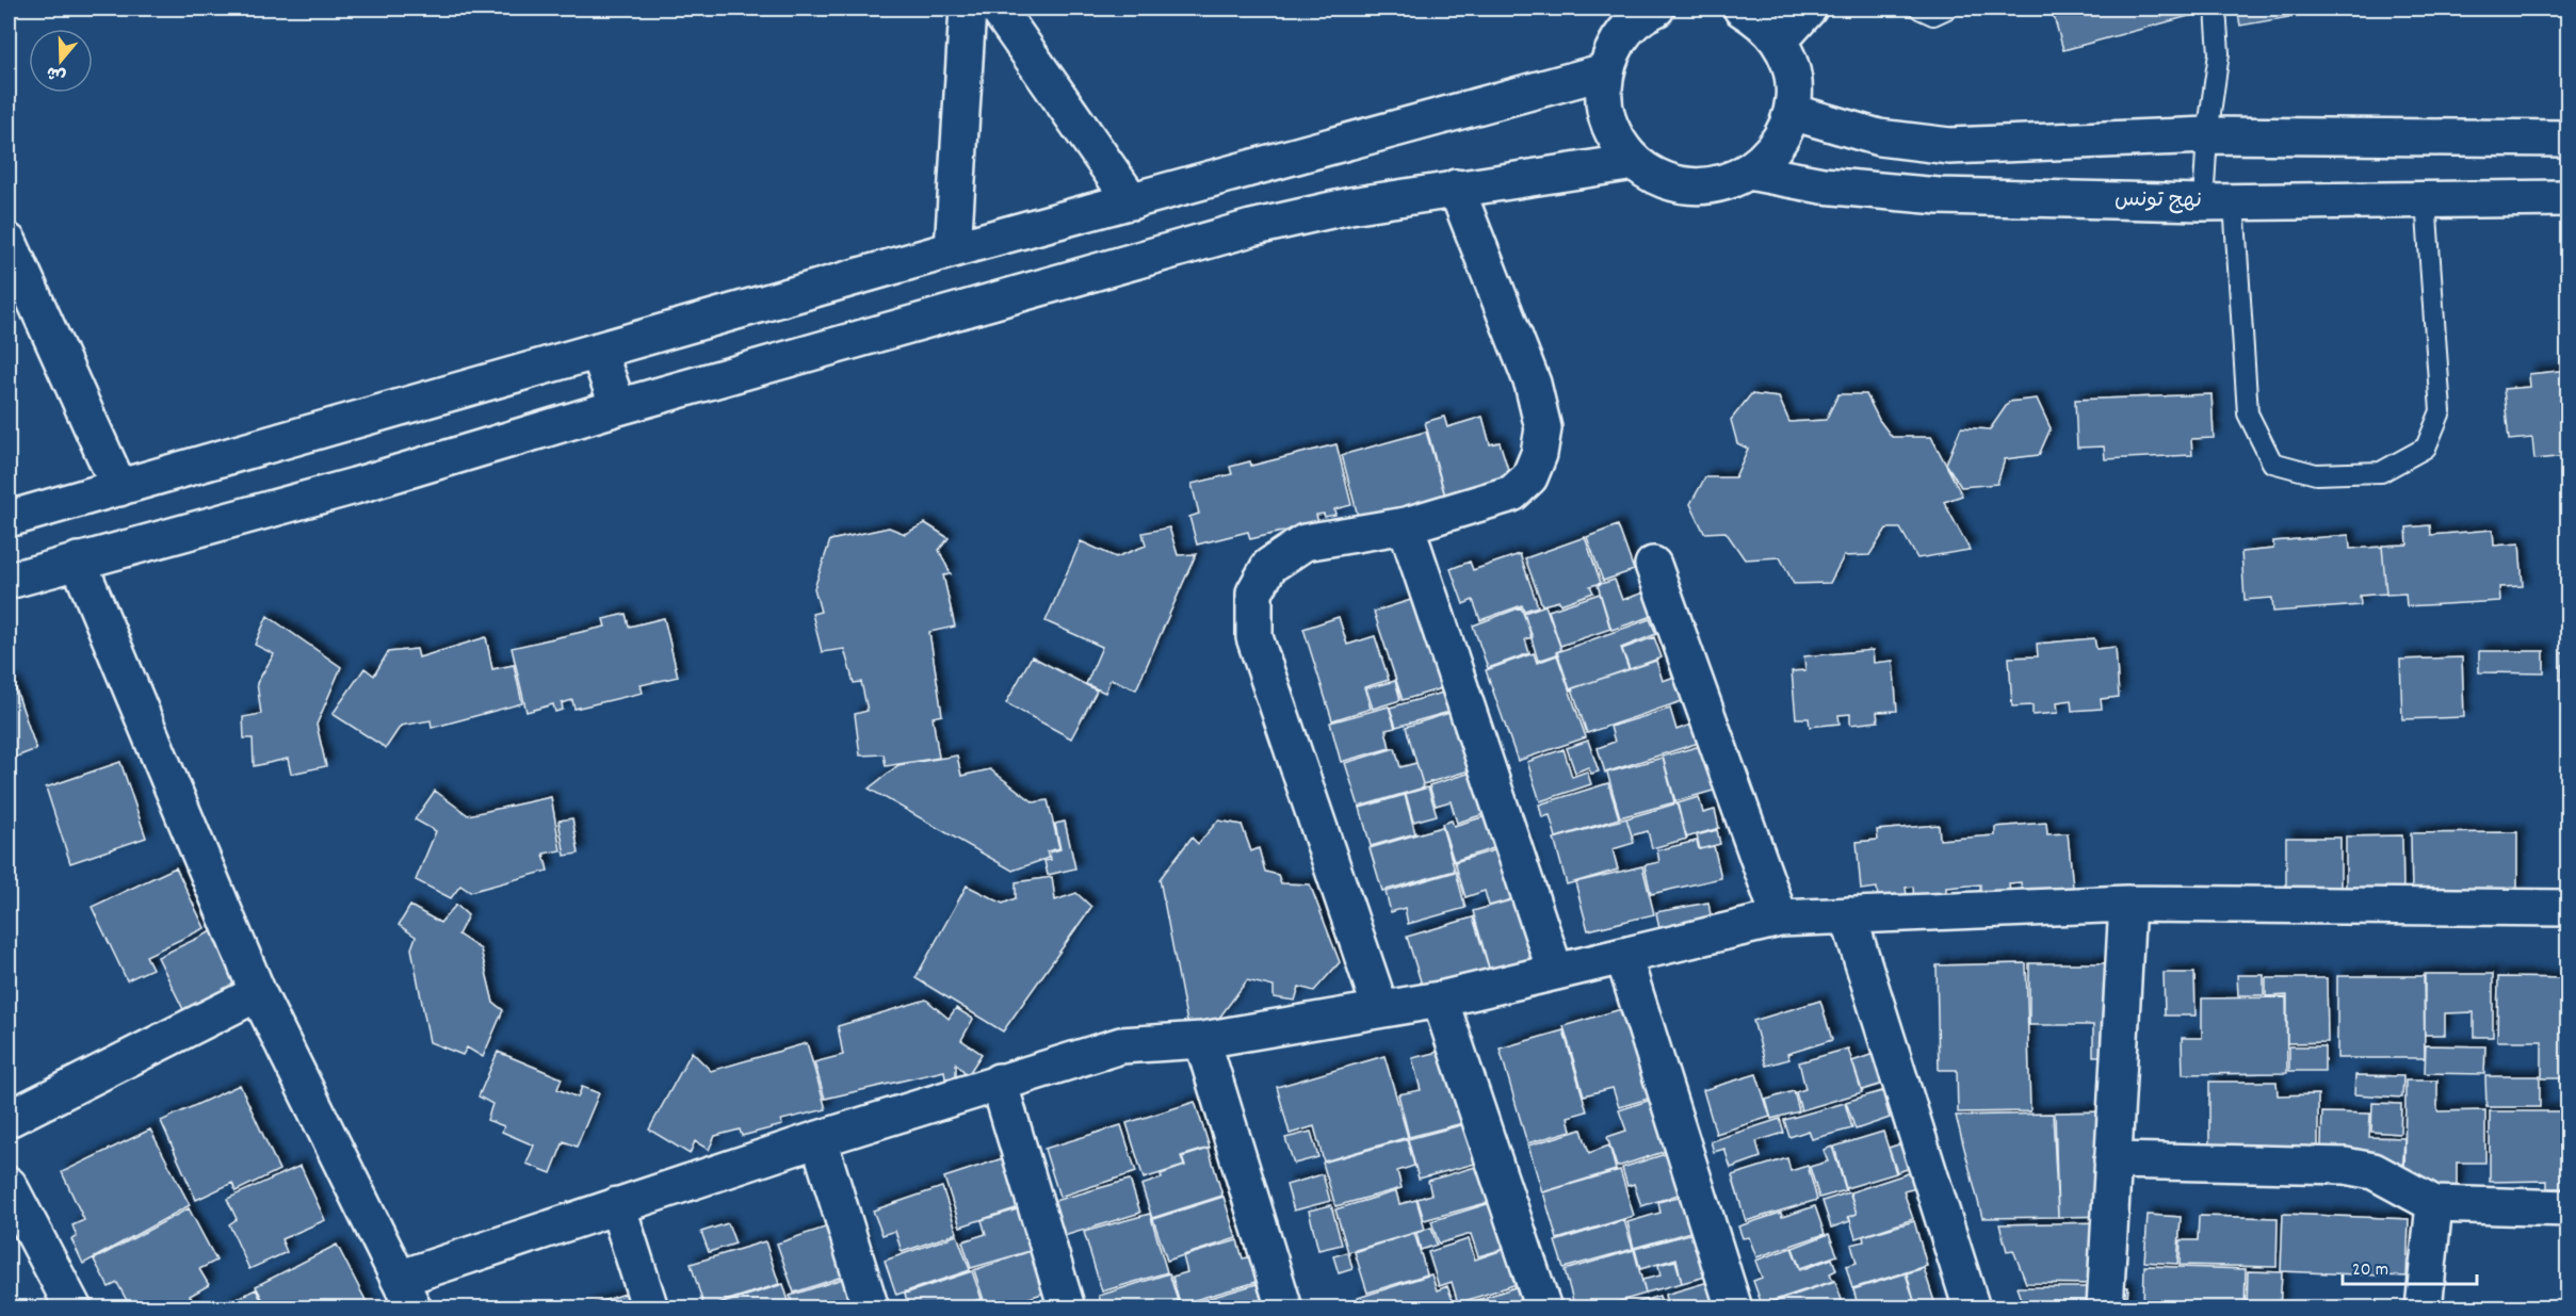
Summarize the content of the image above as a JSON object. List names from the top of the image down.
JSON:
{
  "streets": {
    "street": ["نهج تونس"]
  },
  "scale_bar": "20 m",
  "north": "bottom"
}
